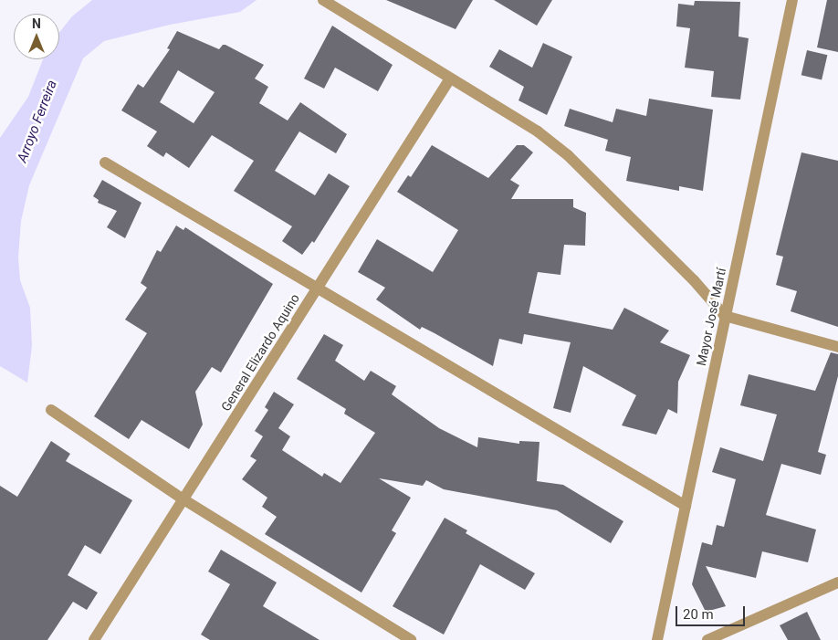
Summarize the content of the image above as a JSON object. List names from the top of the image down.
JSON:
{
  "streets": {
    "street": ["Mayor José Martí", "General Elizardo Aquino"]
  },
  "water": ["Arroyo Ferreira"],
  "scale_bar": "20 m",
  "north": "top"
}
